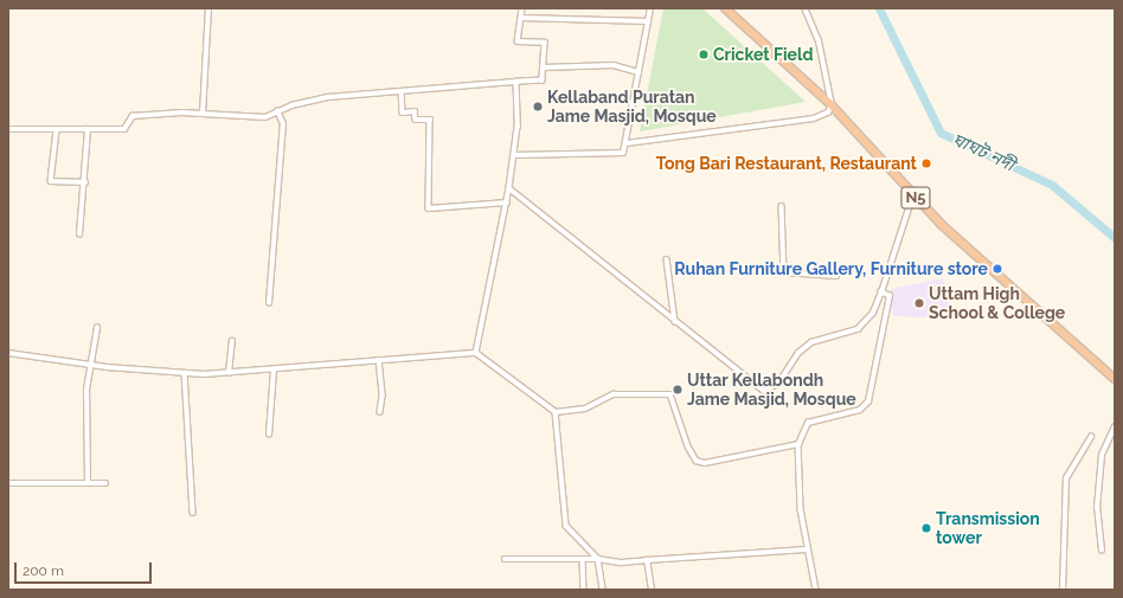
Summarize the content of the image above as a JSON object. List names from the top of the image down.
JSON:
{
  "streets": {
    "highway": ["N5"]
  },
  "water": ["ঘাঘট নদী"],
  "places": [
    "Cricket Field",
    "Kellaband Puratan Jame Masjid, Mosque",
    "Tong Bari Restaurant, Restaurant",
    "Ruhan Furniture Gallery, Furniture store",
    "Uttam High School & College",
    "Uttar Kellabondh Jame Masjid, Mosque",
    "Transmission tower"
  ],
  "scale_bar": "200 m"
}
